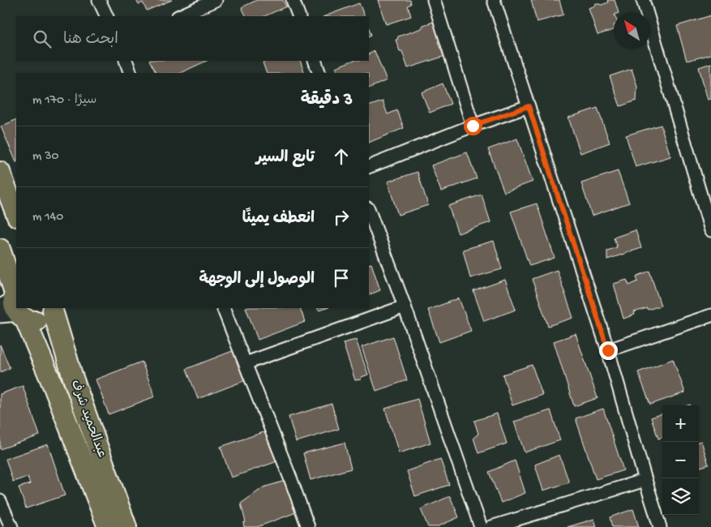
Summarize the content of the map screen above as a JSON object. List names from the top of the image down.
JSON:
{
  "streets": {
    "main road": ["عبدالحميد شرف"]
  },
  "north": "top left",
  "page": {
    "search": "ابحث هنا",
    "heading": ["3 دقيقة", "سيرًا · 170 m"],
    "list": [
      ["تابع السير", "30 m"],
      ["انعطف يمينًا", "140 m"],
      "الوصول إلى الوجهة"
    ],
    "map_buttons": ["+", "−"]
  }
}
